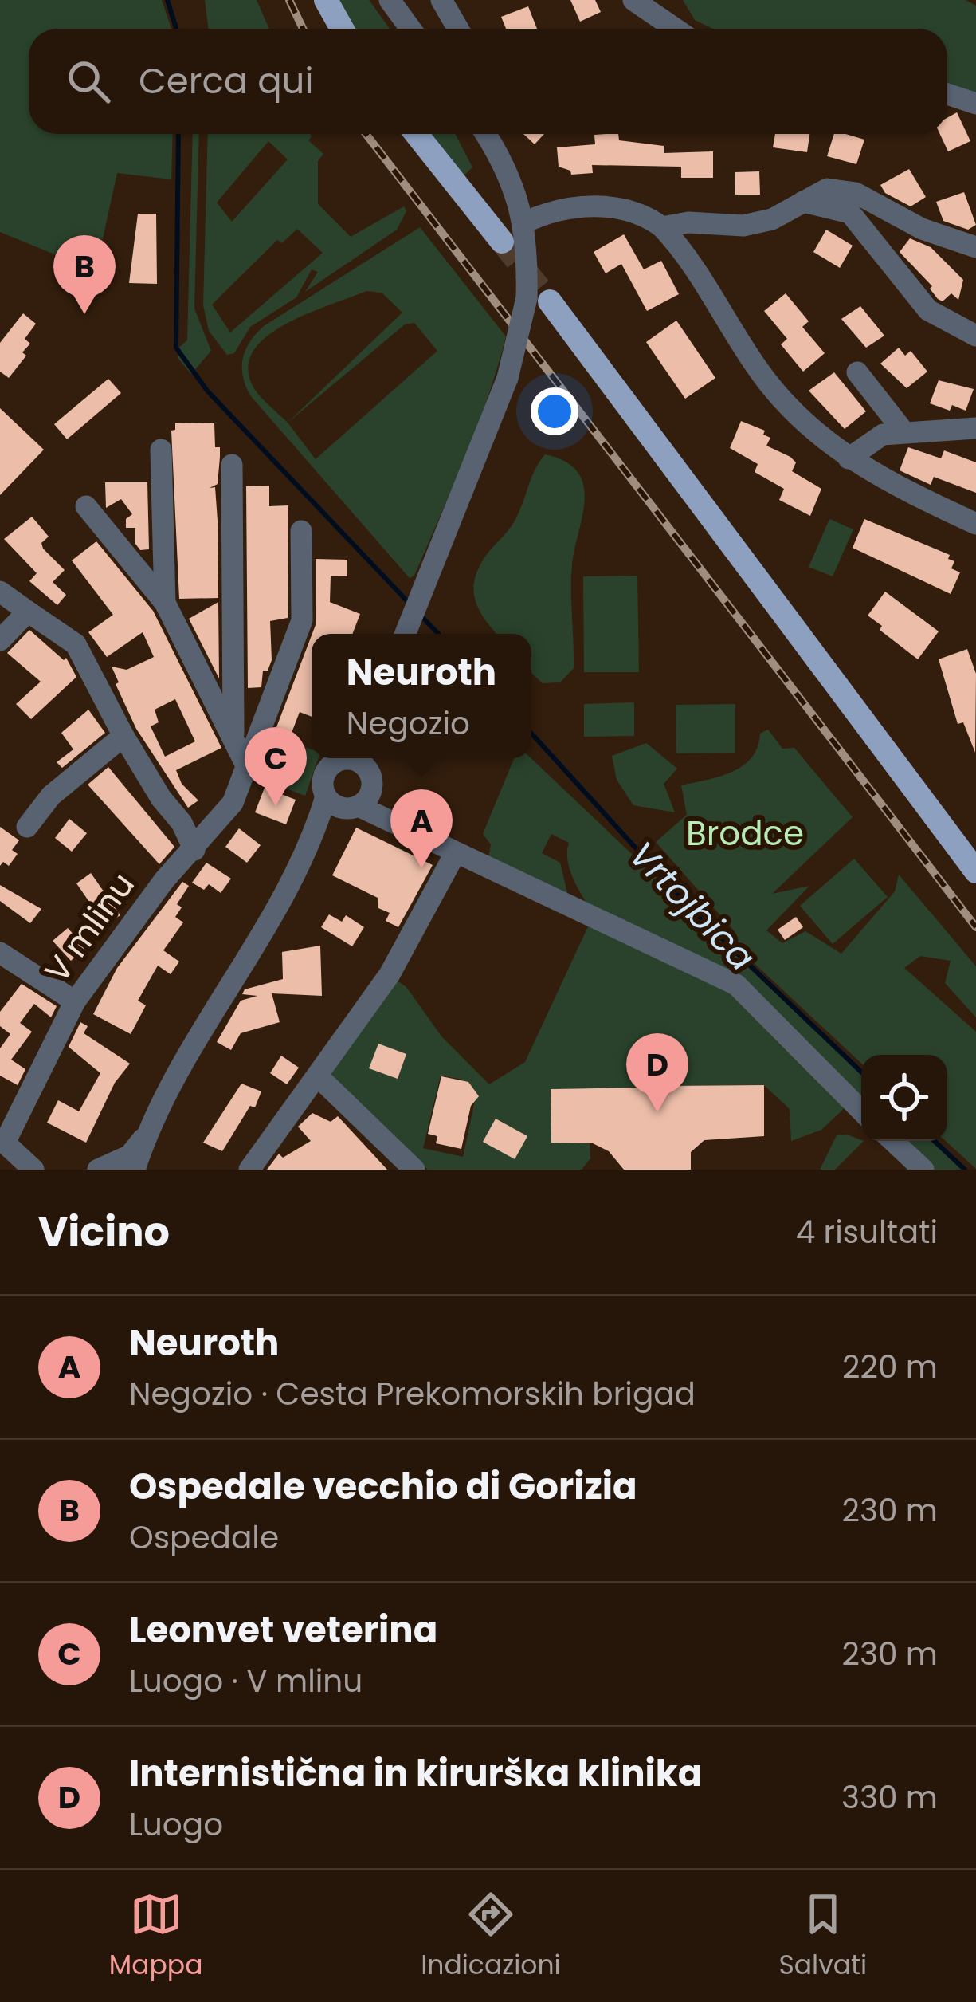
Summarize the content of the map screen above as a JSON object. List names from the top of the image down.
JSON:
{
  "streets": {
    "street": ["V mlinu"]
  },
  "water": ["Vrtojbica"],
  "parks": ["Brodce"],
  "page": {
    "search": "Cerca qui",
    "pins": [
      "B",
      "C",
      "A",
      "D"
    ],
    "popup": ["Neuroth", "Negozio"],
    "heading": ["Vicino", "4 risultati"],
    "list": [
      {
        "mark": "A",
        "name": "Neuroth",
        "note": "Negozio · Cesta Prekomorskih brigad",
        "value": "220 m"
      },
      {
        "mark": "B",
        "name": "Ospedale vecchio di Gorizia",
        "note": "Ospedale",
        "value": "230 m"
      },
      {
        "mark": "C",
        "name": "Leonvet veterina",
        "note": "Luogo · V mlinu",
        "value": "230 m"
      },
      {
        "mark": "D",
        "name": "Internistična in kirurška klinika",
        "note": "Luogo",
        "value": "330 m"
      }
    ],
    "nav": ["Mappa", "Indicazioni", "Salvati"]
  }
}
